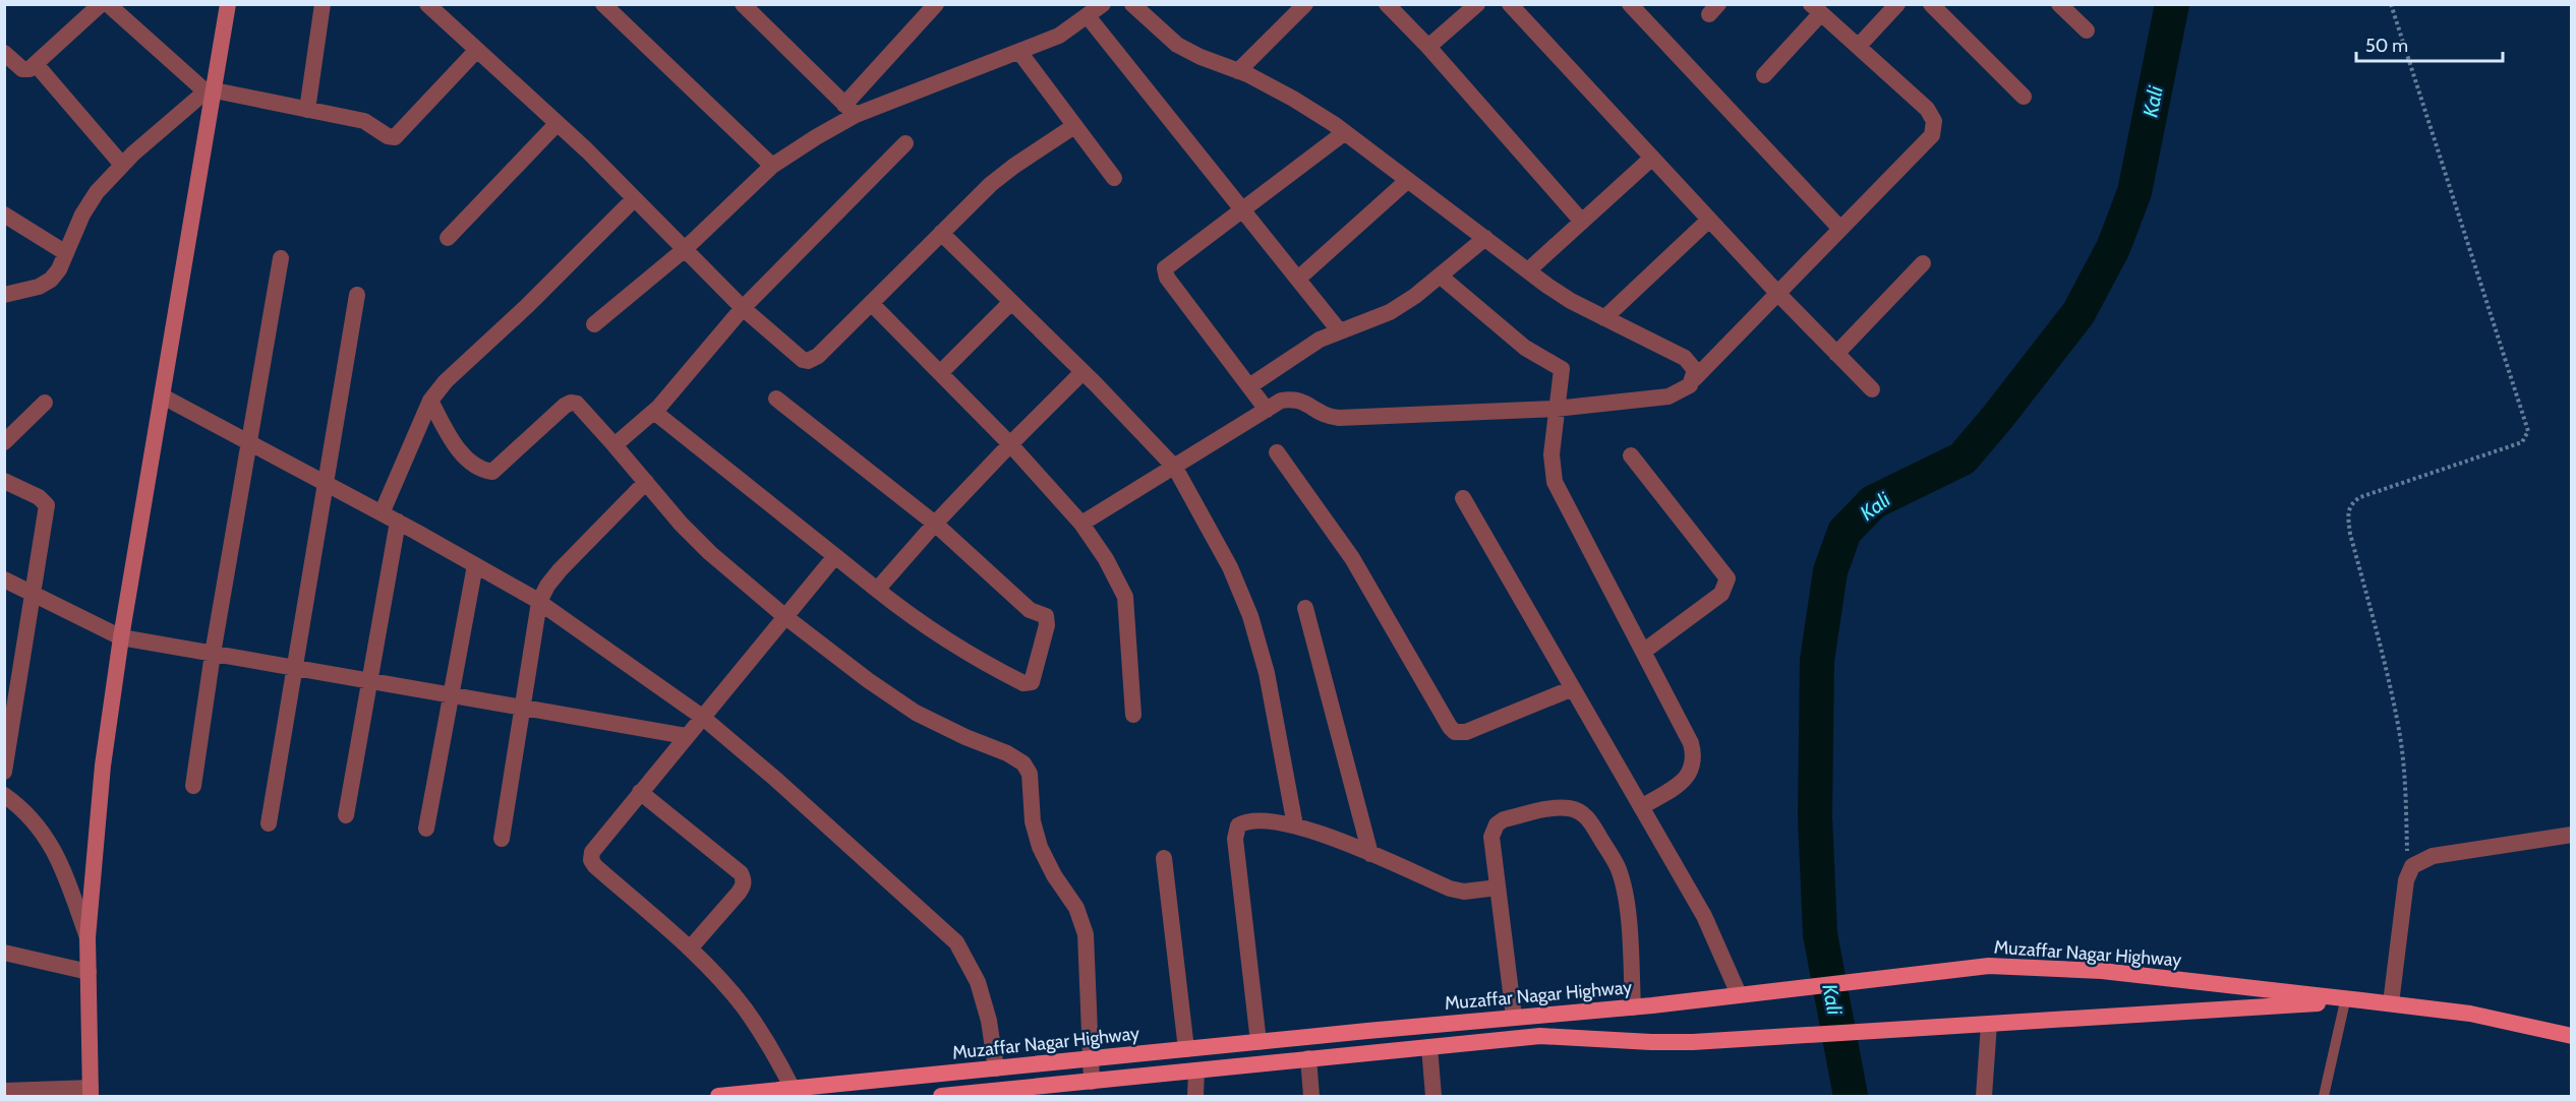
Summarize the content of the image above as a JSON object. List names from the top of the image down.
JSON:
{
  "streets": {
    "main road": ["Muzaffar Nagar Highway"]
  },
  "water": ["Kali"],
  "scale_bar": "50 m"
}
